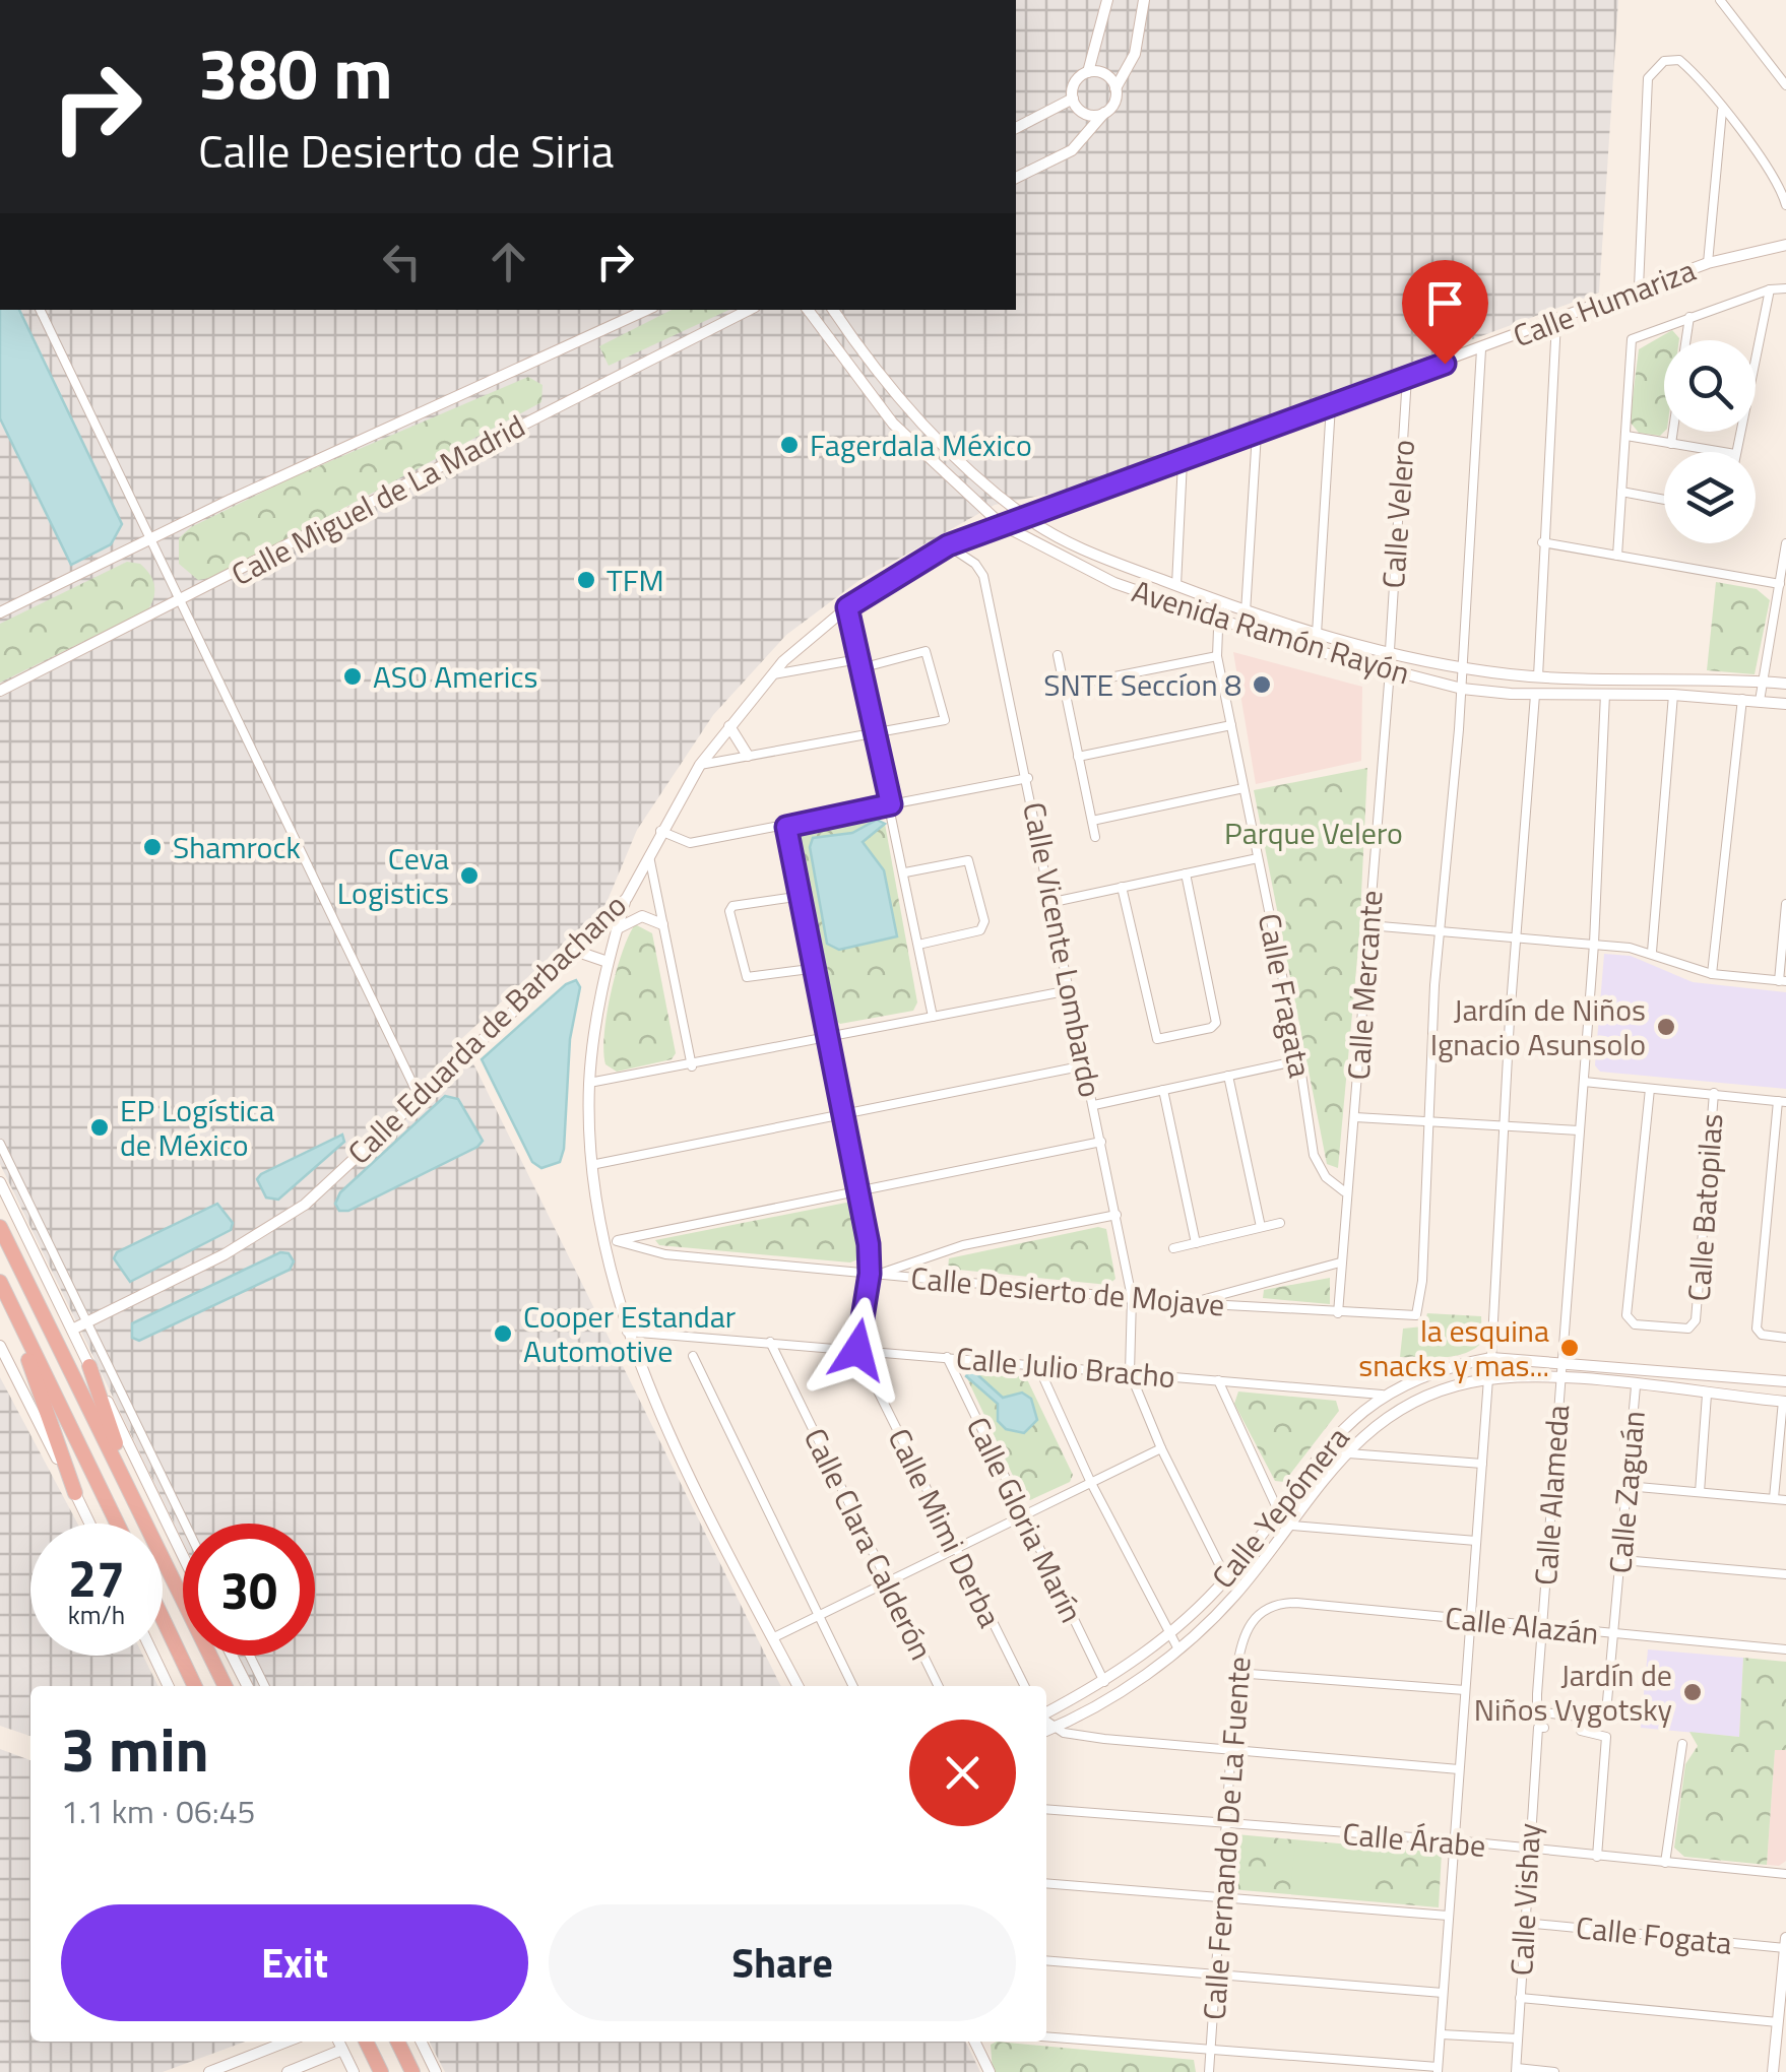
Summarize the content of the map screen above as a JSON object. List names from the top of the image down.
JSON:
{
  "streets": {
    "street": [
      "Calle Humariza",
      "Calle Miguel de La Madrid",
      "Calle Velero",
      "Avenida Ramón Rayón",
      "Calle Vicente Lombardo",
      "Calle Mercante",
      "Calle Fragata",
      "Calle Eduarda de Barbachano",
      "Calle Batopilas",
      "Calle Desierto de Mojave",
      "Calle Julio Bracho",
      "Calle Zaguán",
      "Calle Alameda",
      "Calle Yepómera",
      "Calle Gloria Marín",
      "Calle Mimi Derba",
      "Calle Clara Calderón",
      "Calle Alazán",
      "Calle Fernando De La Fuente",
      "Calle Árabe",
      "Calle Vishay",
      "Calle Fogata"
    ]
  },
  "crossings": [
    ["Calle Humariza", "Calle Velero"],
    ["Calle Humariza", "Avenida Ramón Rayón"],
    ["Calle Humariza", "Calle Eduarda de Barbachano"],
    ["Calle Velero", "Avenida Ramón Rayón"],
    ["Avenida Ramón Rayón", "Calle Mercante"],
    ["Avenida Ramón Rayón", "Calle Fragata"],
    ["Avenida Ramón Rayón", "Calle Eduarda de Barbachano"],
    ["Avenida Ramón Rayón", "Calle Alameda"],
    ["Calle Vicente Lombardo", "Calle Eduarda de Barbachano"],
    ["Calle Vicente Lombardo", "Calle Desierto de Mojave"],
    ["Calle Vicente Lombardo", "Calle Julio Bracho"],
    ["Calle Mercante", "Calle Fragata"],
    ["Calle Mercante", "Calle Desierto de Mojave"],
    ["Calle Mercante", "Calle Alameda"],
    ["Calle Julio Bracho", "Calle Yepómera"],
    ["Calle Julio Bracho", "Calle Gloria Marín"],
    ["Calle Julio Bracho", "Calle Mimi Derba"],
    ["Calle Julio Bracho", "Calle Clara Calderón"],
    ["Calle Zaguán", "Calle Alameda"],
    ["Calle Zaguán", "Calle Yepómera"],
    ["Calle Zaguán", "Calle Alazán"],
    ["Calle Alameda", "Calle Yepómera"],
    ["Calle Alameda", "Calle Alazán"],
    ["Calle Yepómera", "Calle Gloria Marín"],
    ["Calle Alazán", "Calle Fernando De La Fuente"],
    ["Calle Fernando De La Fuente", "Calle Árabe"],
    ["Calle Árabe", "Calle Vishay"],
    ["Calle Vishay", "Calle Fogata"]
  ],
  "parks": ["Parque Velero"],
  "places": [
    "Fagerdala México",
    "TFM",
    "ASO Americs",
    "SNTE Seccíon 8",
    "Shamrock",
    "Ceva Logistics",
    "Jardín de Niños Ignacio Asunsolo",
    "EP Logística de México",
    "Cooper Estandar Automotive",
    "la esquina snacks y mas...",
    "Jardín de Niños Vygotsky"
  ],
  "page": {
    "turn": ["380 m", "Calle Desierto de Siria"],
    "speed": "27 km/h",
    "limit": "30",
    "heading": ["3 min", "1.1 km · 06:45"],
    "buttons": ["Exit", "Share"]
  }
}
